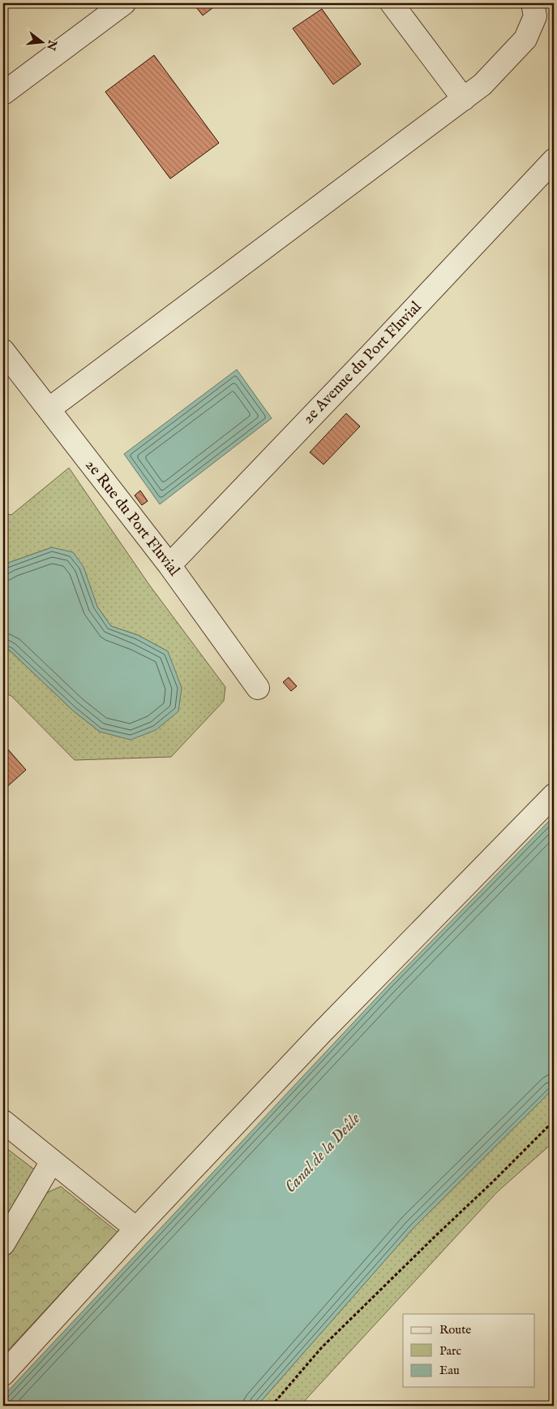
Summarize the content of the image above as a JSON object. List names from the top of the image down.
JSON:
{
  "streets": {
    "street": ["2e Avenue du Port Fluvial", "2e Rue du Port Fluvial"]
  },
  "crossings": [
    ["2e Avenue du Port Fluvial", "2e Rue du Port Fluvial"]
  ],
  "water": ["Canal de la Deûle"],
  "legend": ["Route", "Parc", "Eau"],
  "north": "right"
}
